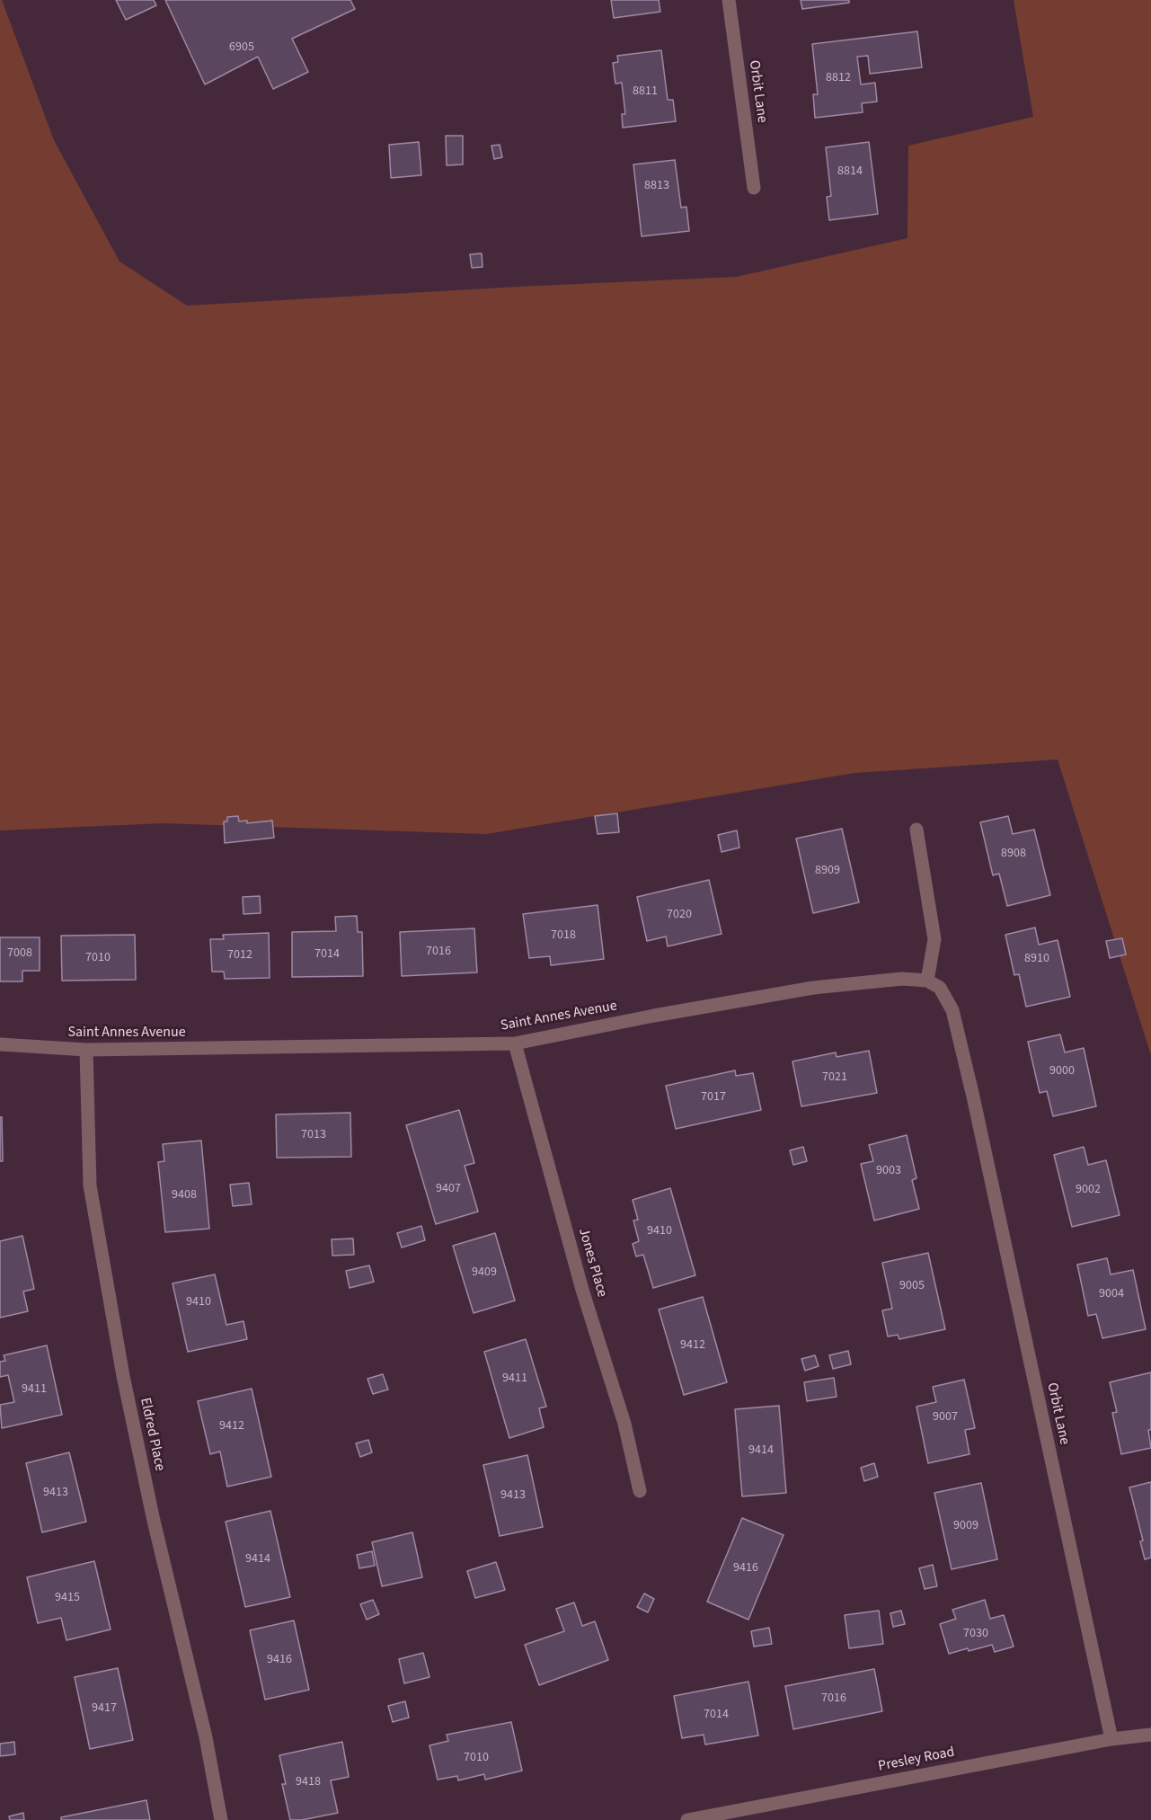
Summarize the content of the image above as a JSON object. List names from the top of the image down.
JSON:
{
  "streets": {
    "street": [
      "Orbit Lane",
      "Saint Annes Avenue",
      "Jones Place",
      "Eldred Place",
      "Presley Road"
    ]
  },
  "crossings": [
    ["Orbit Lane", "Saint Annes Avenue"],
    ["Orbit Lane", "Presley Road"],
    ["Saint Annes Avenue", "Jones Place"],
    ["Saint Annes Avenue", "Eldred Place"]
  ],
  "house_numbers": [
    "6905",
    "8812",
    "8811",
    "8814",
    "8813",
    "8908",
    "8909",
    "7020",
    "7018",
    "7016",
    "7008",
    "7014",
    "7012",
    "7010",
    "8910",
    "9000",
    "7021",
    "7017",
    "7013",
    "9003",
    "9407",
    "9002",
    "9408",
    "9410",
    "9409",
    "9005",
    "9004",
    "9410",
    "9412",
    "9411",
    "9411",
    "9007",
    "9412",
    "9414",
    "9413",
    "9413",
    "9009",
    "9414",
    "9416",
    "9415",
    "7030",
    "9416",
    "7016",
    "9417",
    "7014",
    "7010",
    "9418"
  ]
}
